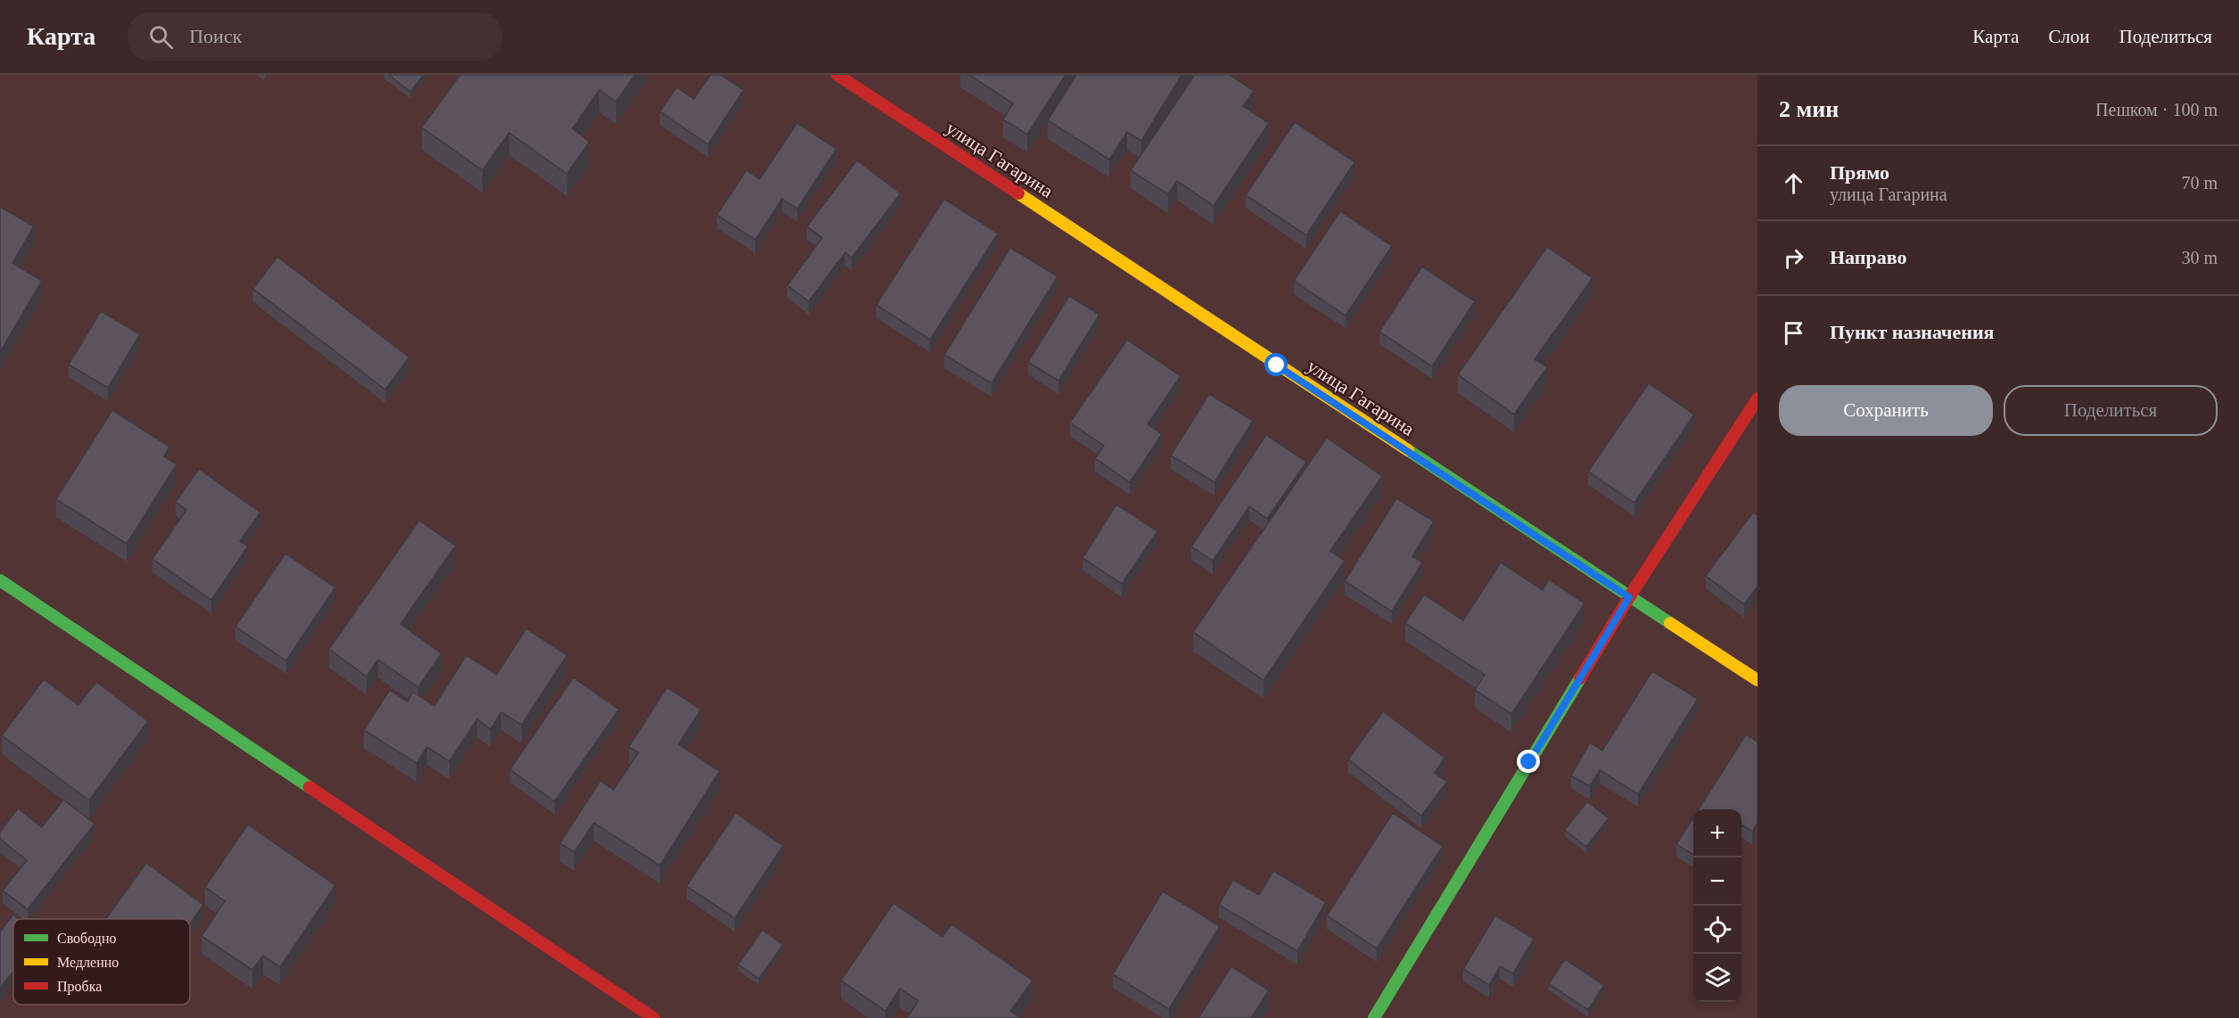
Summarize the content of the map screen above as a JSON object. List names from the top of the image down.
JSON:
{
  "streets": {
    "street": ["улица Гагарина"]
  },
  "legend": ["Свободно", "Медленно", "Пробка"],
  "page": {
    "header": "Карта",
    "search": "Поиск",
    "nav": ["Карта", "Слои", "Поделиться"],
    "heading": ["2 мин", "Пешком · 100 m"],
    "list": [
      ["Прямо", "улица Гагарина", "70 m"],
      ["Направо", "30 m"],
      "Пункт назначения"
    ],
    "buttons": ["Сохранить", "Поделиться"],
    "map_buttons": ["+", "−"]
  }
}
